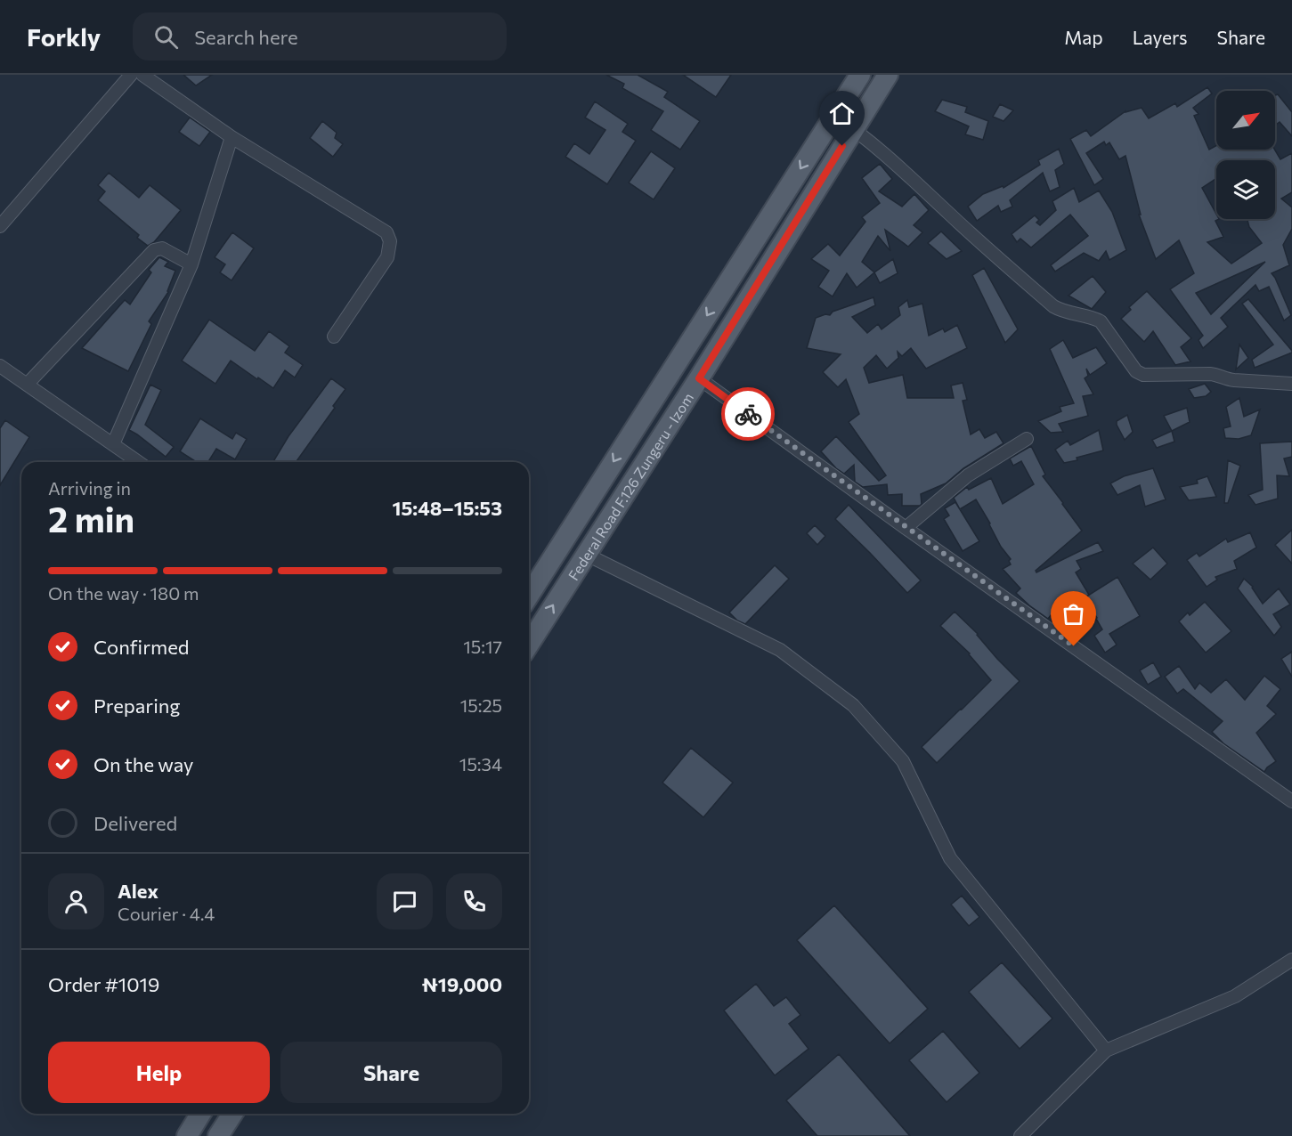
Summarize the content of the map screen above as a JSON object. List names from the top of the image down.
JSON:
{
  "streets": {
    "main road": ["Federal Road F.126 Zungeru - Izom"]
  },
  "north": "top right",
  "page": {
    "header": "Forkly",
    "search": "Search here",
    "nav": ["Map", "Layers", "Share"],
    "heading": ["2 min", "Arriving in", "15:48–15:53"],
    "panel": [
      "Alex",
      "Courier · 4.4",
      "Order #1019",
      "₦19,000"
    ],
    "bar": "On the way · 180 m",
    "list": [
      ["Confirmed", "15:17"],
      ["Preparing", "15:25"],
      ["On the way", "15:34"],
      "Delivered"
    ],
    "buttons": ["Help", "Share"]
  }
}
